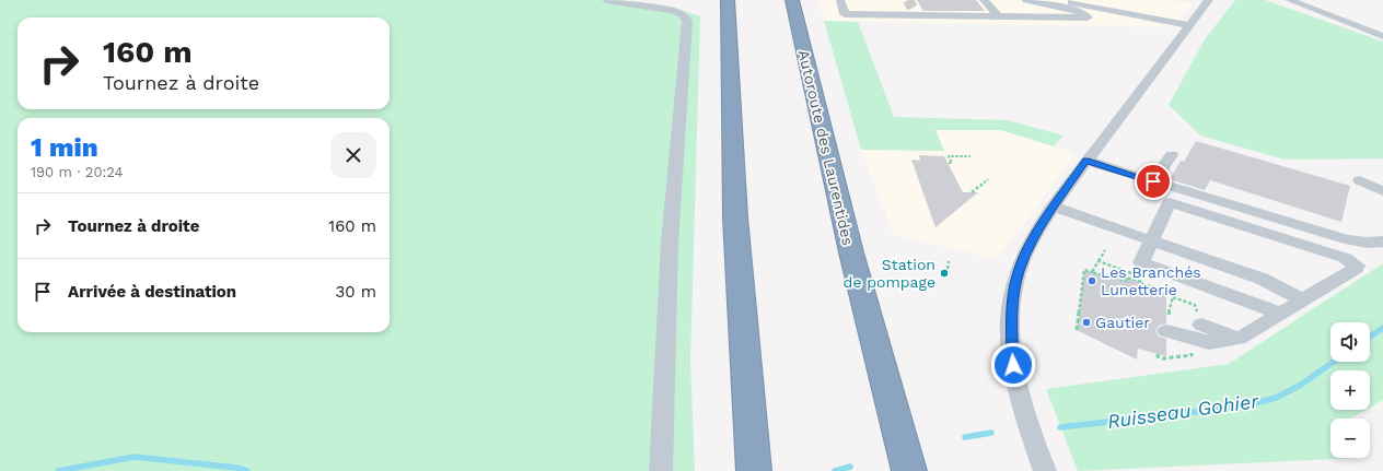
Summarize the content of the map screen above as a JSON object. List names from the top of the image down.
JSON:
{
  "streets": {
    "highway": ["Autoroute des Laurentides"]
  },
  "water": ["Ruisseau Gohier"],
  "places": ["Station de pompage", "Les Branchés Lunetterie", "Gautier"],
  "page": {
    "turn": ["160 m", "Tournez à droite"],
    "heading": ["1 min", "190 m · 20:24"],
    "list": [
      {
        "name": "Tournez à droite",
        "value": "160 m"
      },
      {
        "name": "Arrivée à destination",
        "value": "30 m"
      }
    ],
    "map_buttons": ["+", "−"]
  }
}
